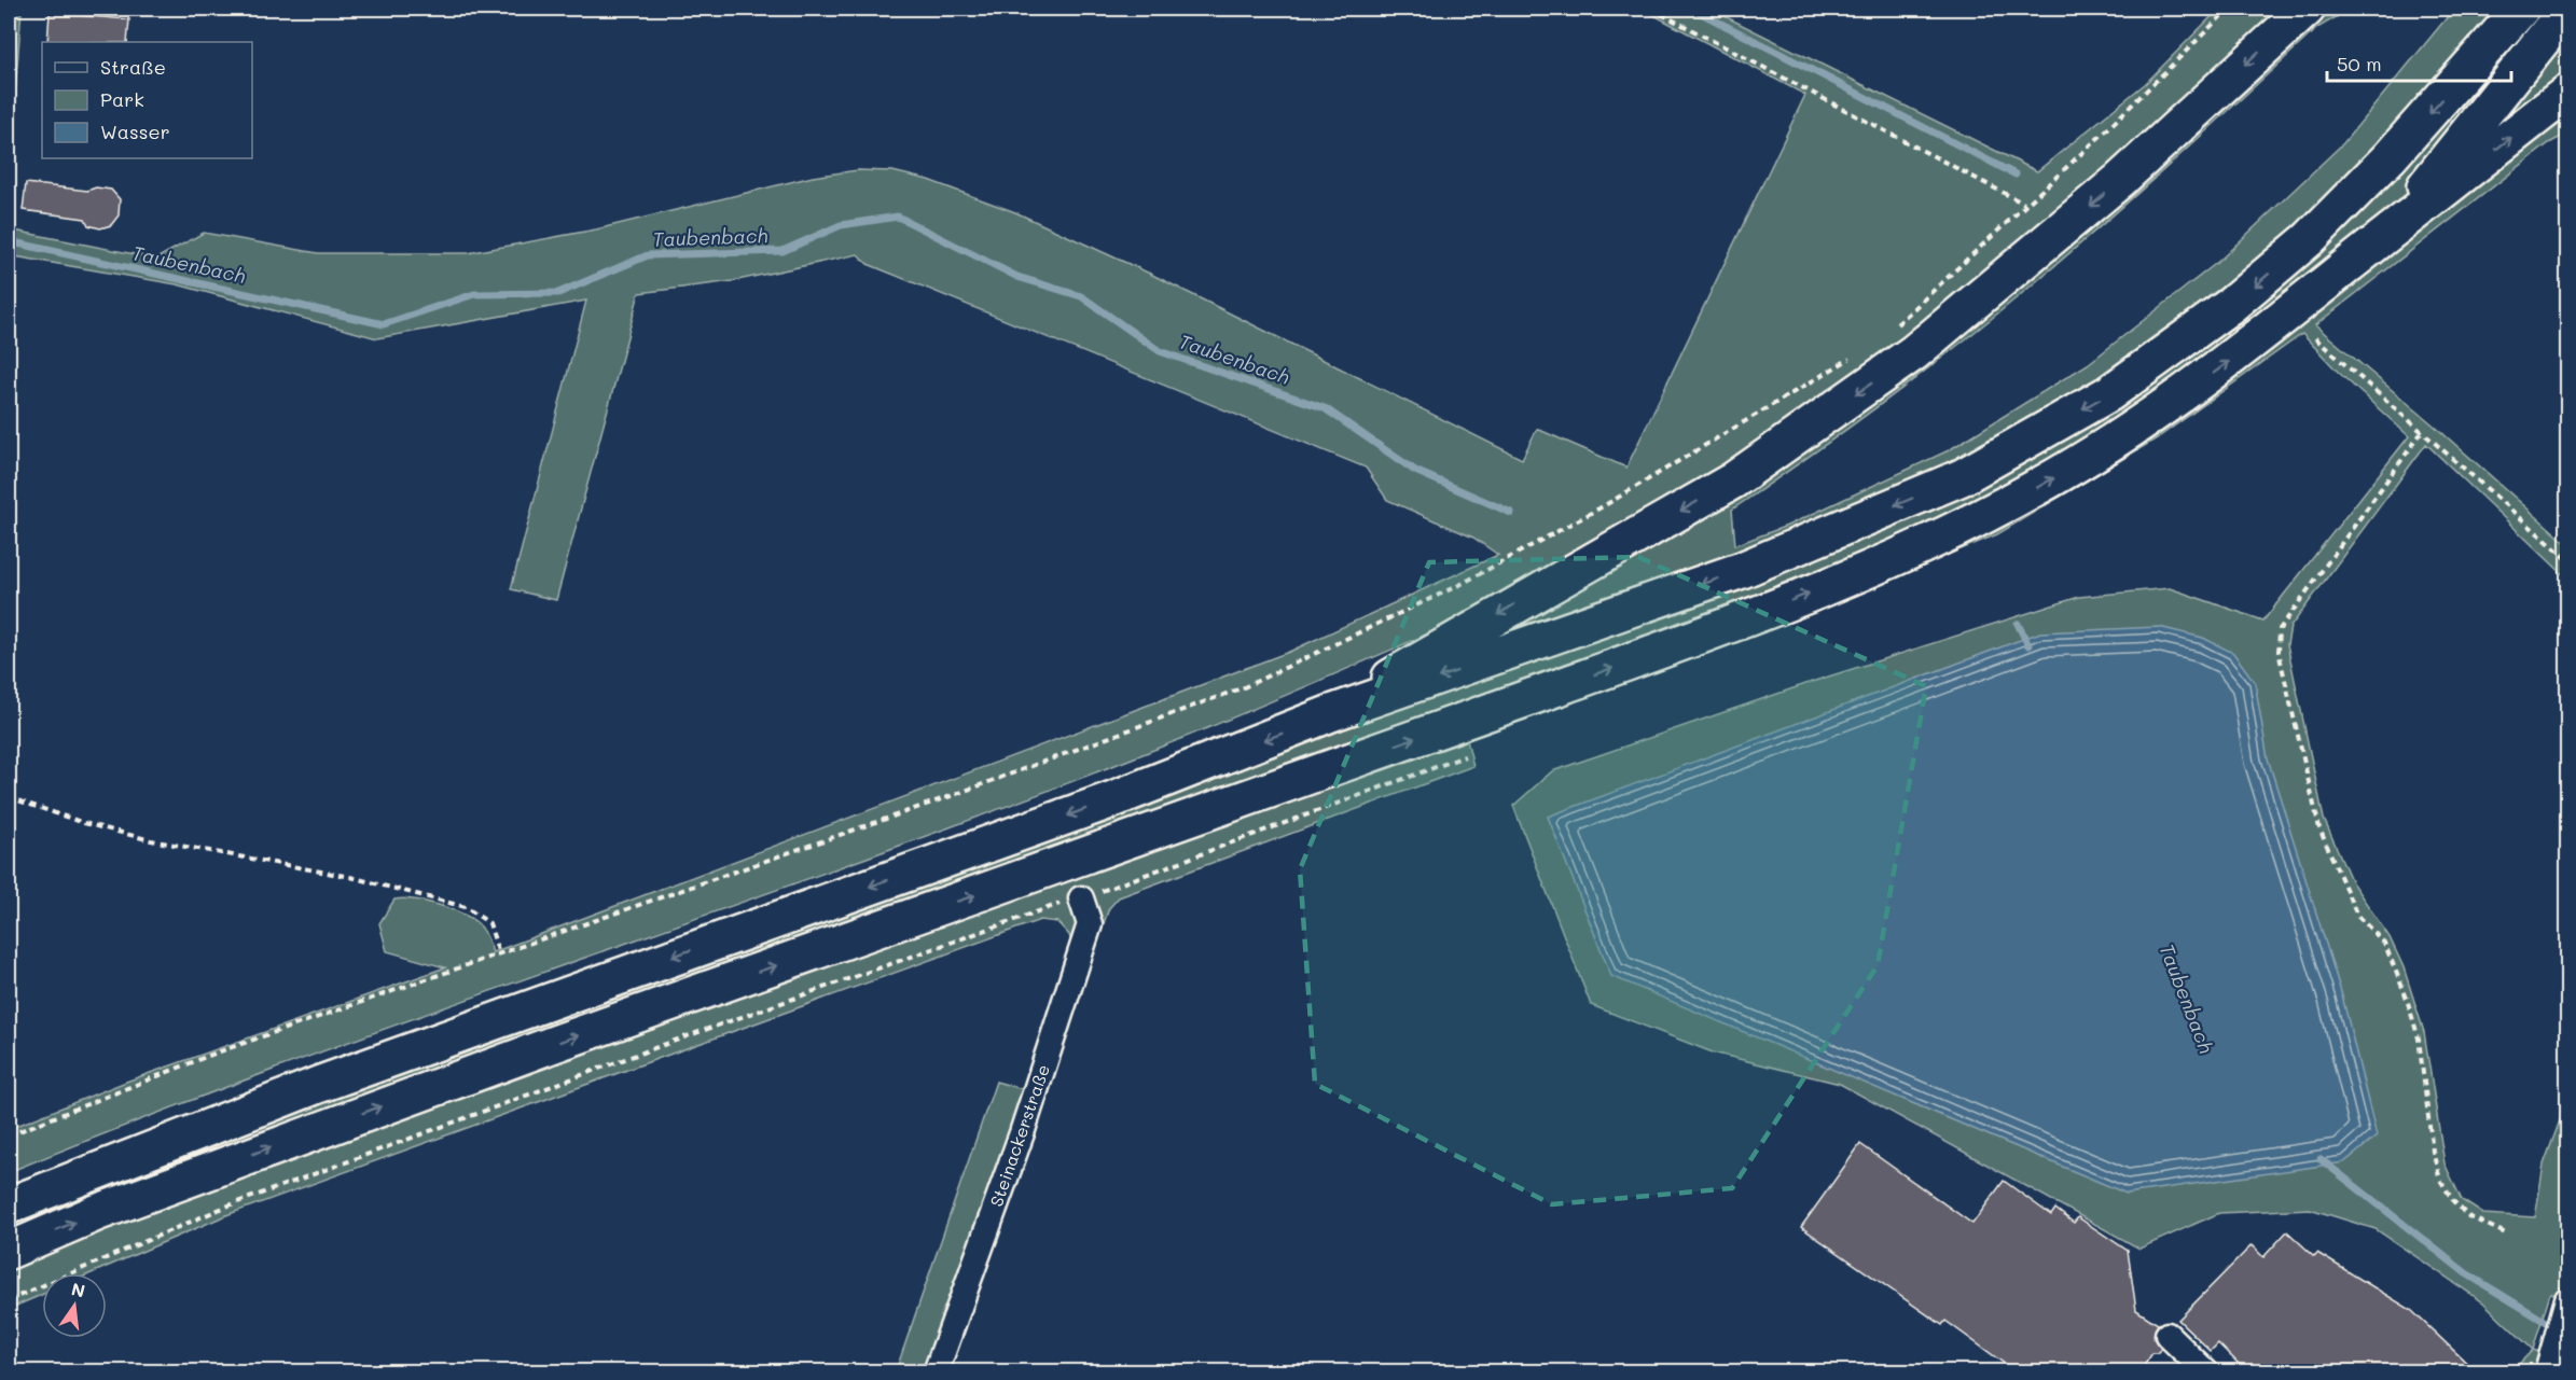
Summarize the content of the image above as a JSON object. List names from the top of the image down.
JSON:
{
  "streets": {
    "street": ["Steinackerstraße"]
  },
  "water": ["Taubenbach"],
  "legend": ["Straße", "Park", "Wasser"],
  "scale_bar": "50 m",
  "north": "top"
}
